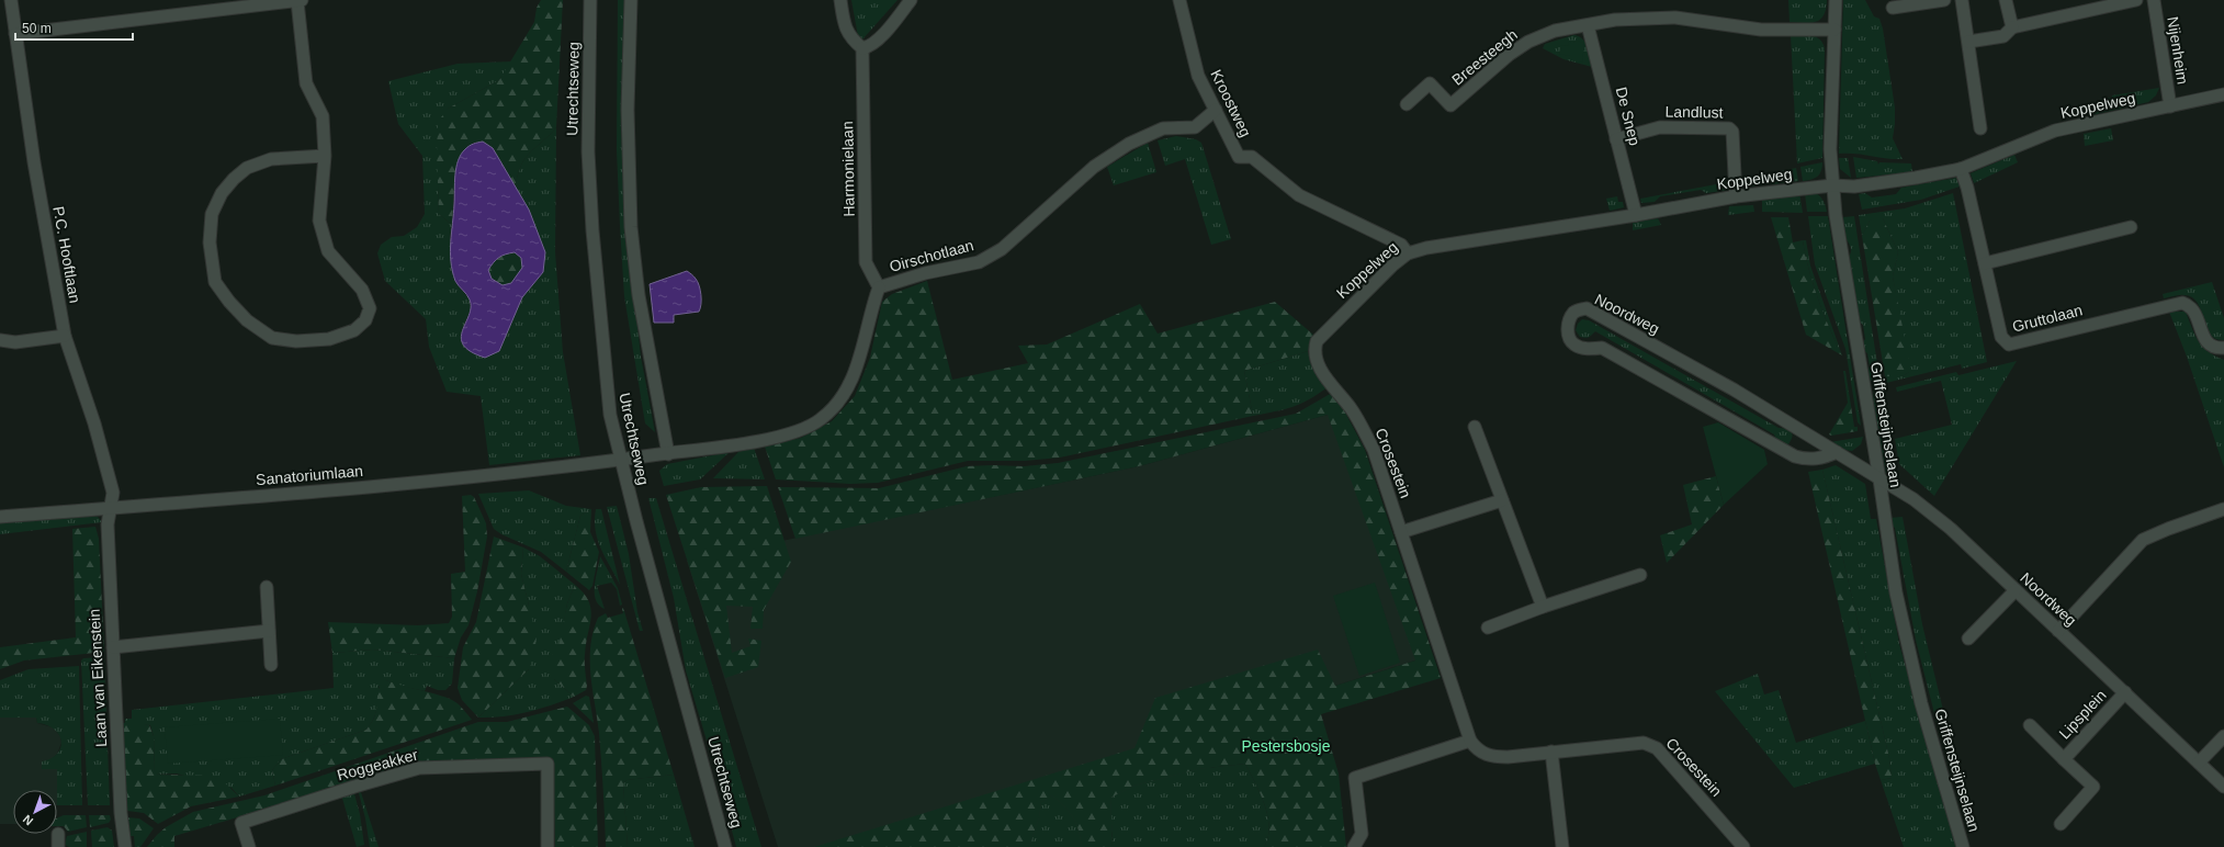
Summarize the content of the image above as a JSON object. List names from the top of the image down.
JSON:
{
  "streets": {
    "street": [
      "Nijenheim",
      "Breesteegh",
      "Utrechtseweg",
      "Kroostweg",
      "Koppelweg",
      "Landlust",
      "De Snep",
      "Harmonielaan",
      "P.C. Hooftlaan",
      "Oirschotlaan",
      "Noordweg",
      "Gruttolaan",
      "Griffensteijnselaan",
      "Crosestein",
      "Sanatoriumlaan",
      "Laan van Eikenstein",
      "Lipsplein",
      "Roggeakker"
    ]
  },
  "crossings": [
    ["Nijenheim", "Koppelweg"],
    ["Breesteegh", "De Snep"],
    ["Breesteegh", "Griffensteijnselaan"],
    ["Utrechtseweg", "Oirschotlaan"],
    ["Utrechtseweg", "Sanatoriumlaan"],
    ["Kroostweg", "Koppelweg"],
    ["Kroostweg", "Oirschotlaan"],
    ["Koppelweg", "Landlust"],
    ["Koppelweg", "De Snep"],
    ["Koppelweg", "Gruttolaan"],
    ["Koppelweg", "Griffensteijnselaan"],
    ["Koppelweg", "Crosestein"],
    ["Landlust", "De Snep"],
    ["Harmonielaan", "Oirschotlaan"],
    ["P.C. Hooftlaan", "Sanatoriumlaan"],
    ["P.C. Hooftlaan", "Laan van Eikenstein"],
    ["Oirschotlaan", "Sanatoriumlaan"],
    ["Noordweg", "Griffensteijnselaan"],
    ["Noordweg", "Lipsplein"],
    ["Sanatoriumlaan", "Laan van Eikenstein"]
  ],
  "parks": ["Pestersbosje"],
  "scale_bar": "50 m",
  "north": "bottom left"
}
